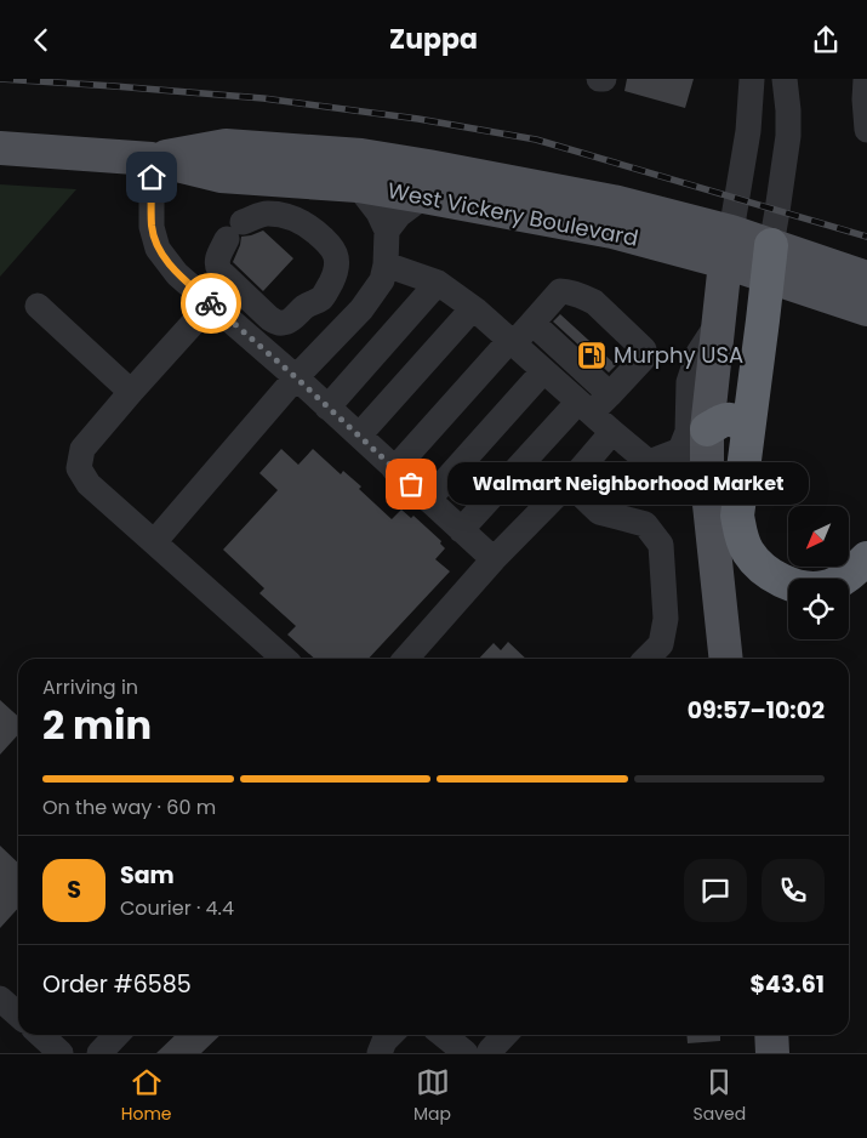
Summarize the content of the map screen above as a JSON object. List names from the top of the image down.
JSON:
{
  "streets": {
    "main road": ["West Vickery Boulevard"]
  },
  "places": {
    "fuel station": ["Murphy USA"],
    "other": ["Walmart Neighborhood Market"]
  },
  "north": "bottom left",
  "page": {
    "header": "Zuppa",
    "bubble": "Walmart Neighborhood Market",
    "heading": ["2 min", "Arriving in", "09:57–10:02"],
    "panel": [
      "Sam",
      "Courier · 4.4",
      "Order #6585",
      "$43.61"
    ],
    "bar": "On the way · 60 m",
    "round": "S",
    "tabs": ["Home", "Map", "Saved"]
  }
}
